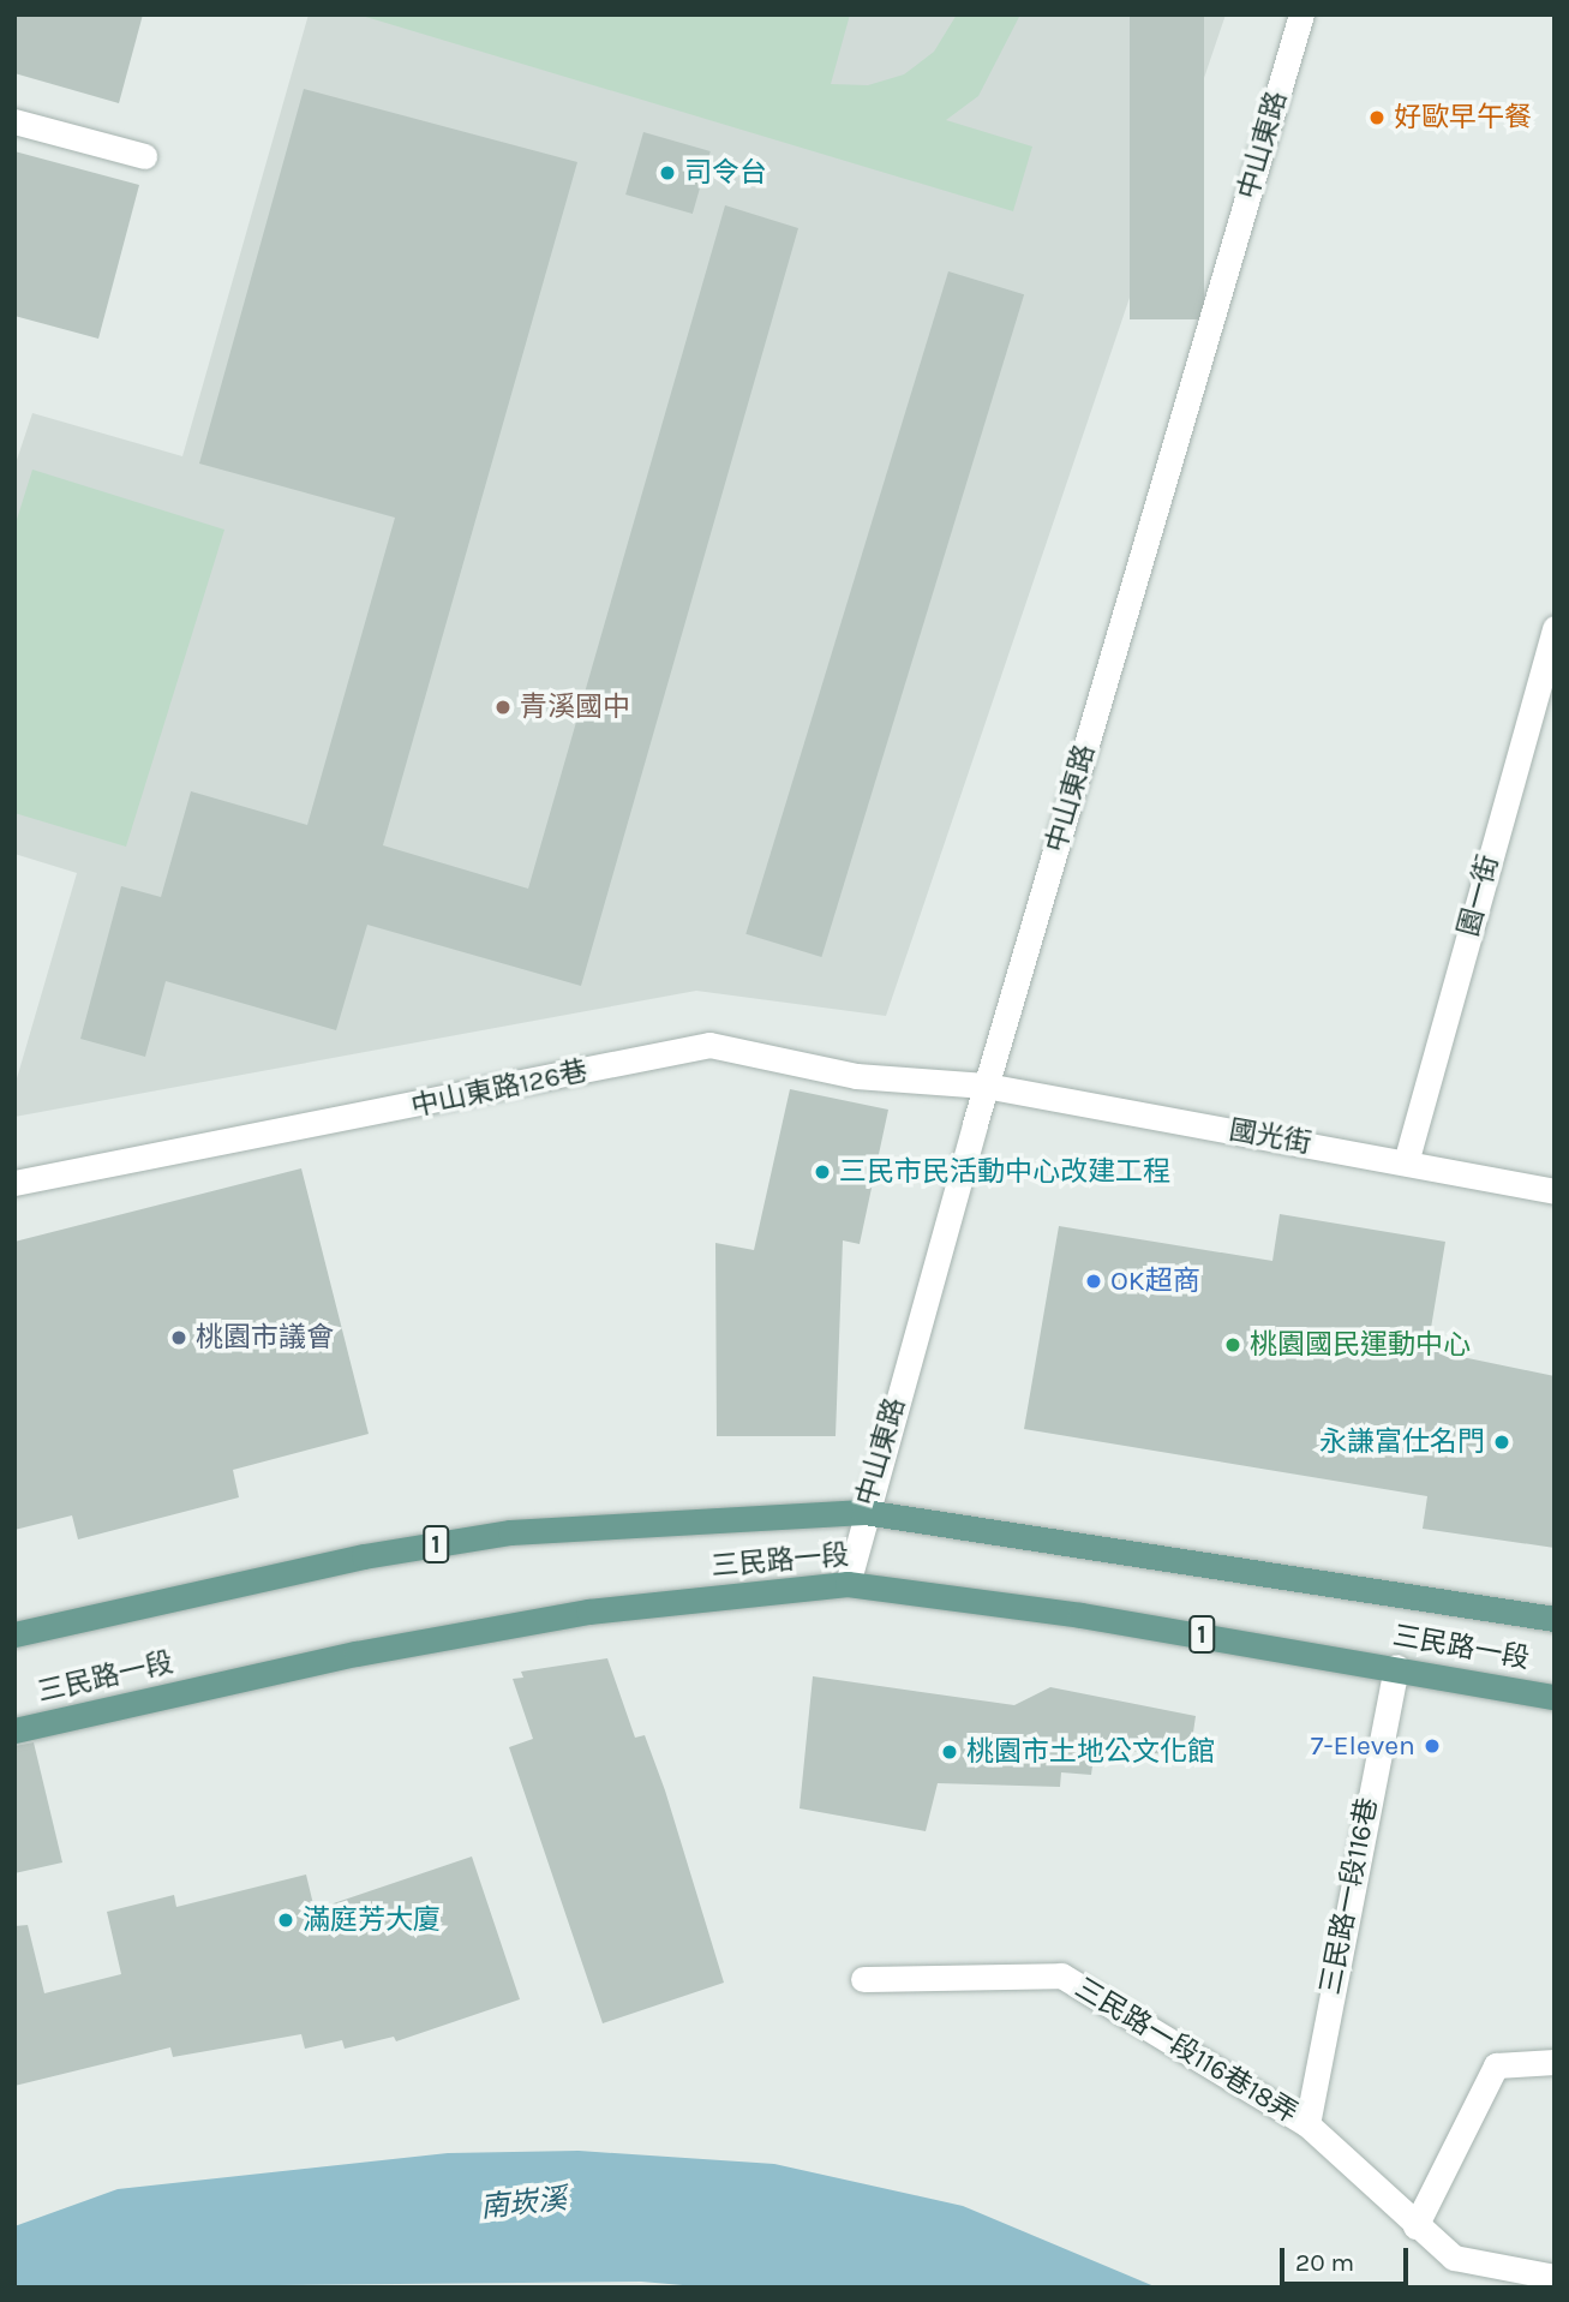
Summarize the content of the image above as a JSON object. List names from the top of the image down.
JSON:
{
  "streets": {
    "main road": ["1", "三民路一段"],
    "street": [
      "中山東路",
      "園一街",
      "中山東路126巷",
      "國光街",
      "三民路一段116巷",
      "三民路一段116巷18弄"
    ]
  },
  "crossings": [
    ["中山東路", "中山東路126巷"],
    ["中山東路", "國光街"],
    ["中山東路", "三民路一段"],
    ["園一街", "國光街"],
    ["中山東路126巷", "國光街"],
    ["三民路一段", "三民路一段116巷"],
    ["三民路一段116巷", "三民路一段116巷18弄"]
  ],
  "water": ["南崁溪"],
  "places": [
    "好歐早午餐",
    "司令台",
    "青溪國中",
    "三民市民活動中心改建工程",
    "OK超商",
    "桃園市議會",
    "桃園國民運動中心",
    "永謙富仕名門",
    "7-Eleven",
    "桃園市土地公文化館",
    "滿庭芳大廈"
  ],
  "scale_bar": "20 m"
}
